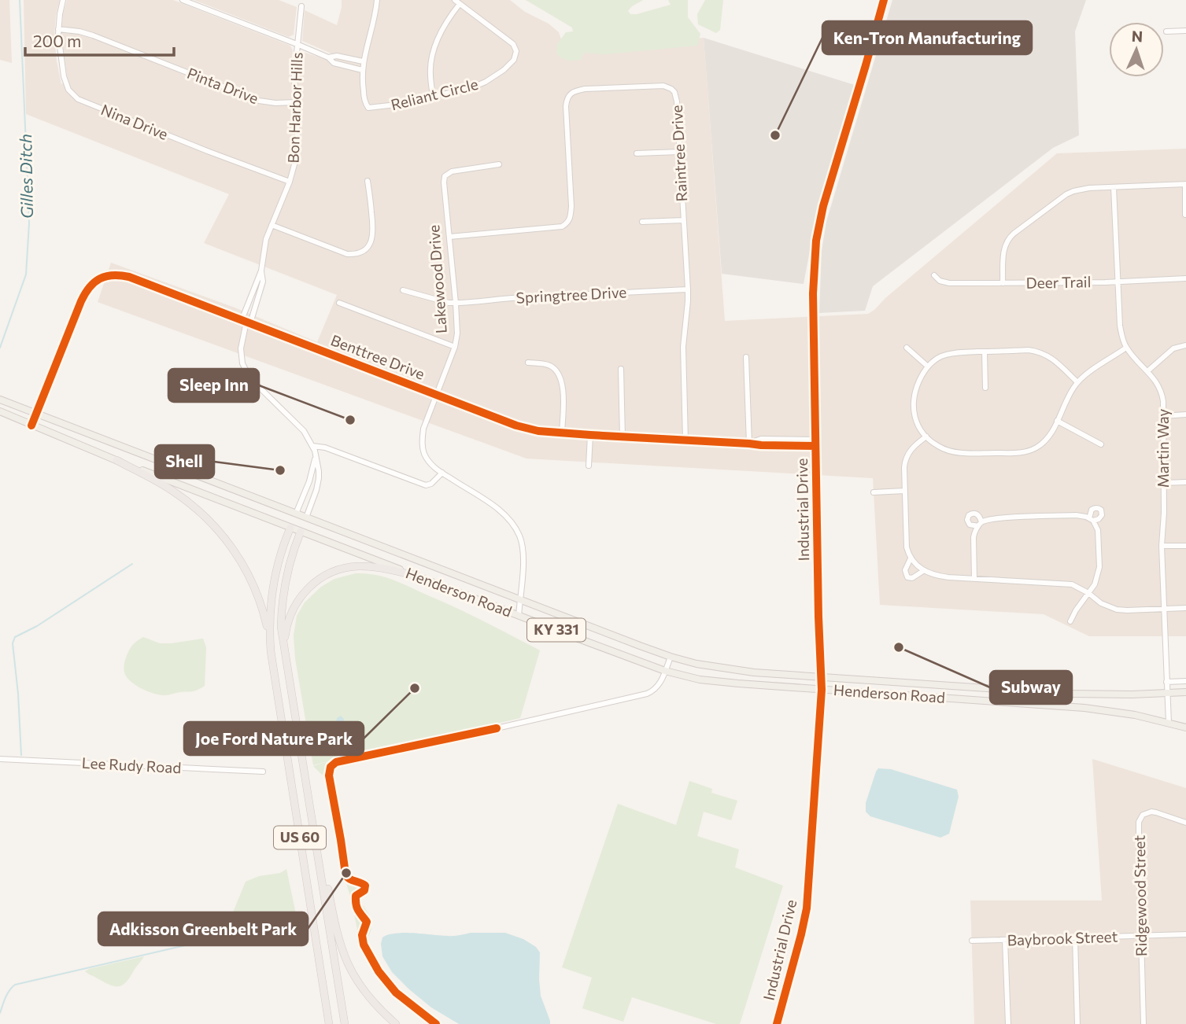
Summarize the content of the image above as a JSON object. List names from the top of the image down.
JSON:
{
  "streets": {
    "highway": ["US 60"],
    "main road": ["Henderson Road", "KY 331"],
    "street": [
      "Pinta Drive",
      "Reliant Circle",
      "Bon Harbor Hills",
      "Nina Drive",
      "Raintree Drive",
      "Lakewood Drive",
      "Deer Trail",
      "Springtree Drive",
      "Benttree Drive",
      "Martin Way",
      "Industrial Drive",
      "Lee Rudy Road",
      "Ridgewood Street",
      "Baybrook Street"
    ]
  },
  "crossings": [
    ["Pinta Drive", "Bon Harbor Hills"],
    ["Pinta Drive", "Nina Drive"],
    ["Bon Harbor Hills", "Nina Drive"],
    ["Bon Harbor Hills", "Benttree Drive"],
    ["Bon Harbor Hills", "Henderson Road"],
    ["Bon Harbor Hills", "US 60"],
    ["Raintree Drive", "Lakewood Drive"],
    ["Raintree Drive", "Springtree Drive"],
    ["Raintree Drive", "Benttree Drive"],
    ["Lakewood Drive", "Springtree Drive"],
    ["Lakewood Drive", "Benttree Drive"],
    ["Lakewood Drive", "Henderson Road"],
    ["Deer Trail", "Martin Way"],
    ["Benttree Drive", "Industrial Drive"],
    ["Benttree Drive", "Henderson Road"],
    ["Martin Way", "Henderson Road"],
    ["Industrial Drive", "Henderson Road"],
    ["Henderson Road", "US 60"],
    ["Ridgewood Street", "Baybrook Street"]
  ],
  "water": ["Gilles Ditch"],
  "places": [
    "Ken-Tron Manufacturing",
    "Sleep Inn",
    "Shell",
    "Subway",
    "Joe Ford Nature Park",
    "Adkisson Greenbelt Park"
  ],
  "scale_bar": "200 m",
  "north": "top"
}
